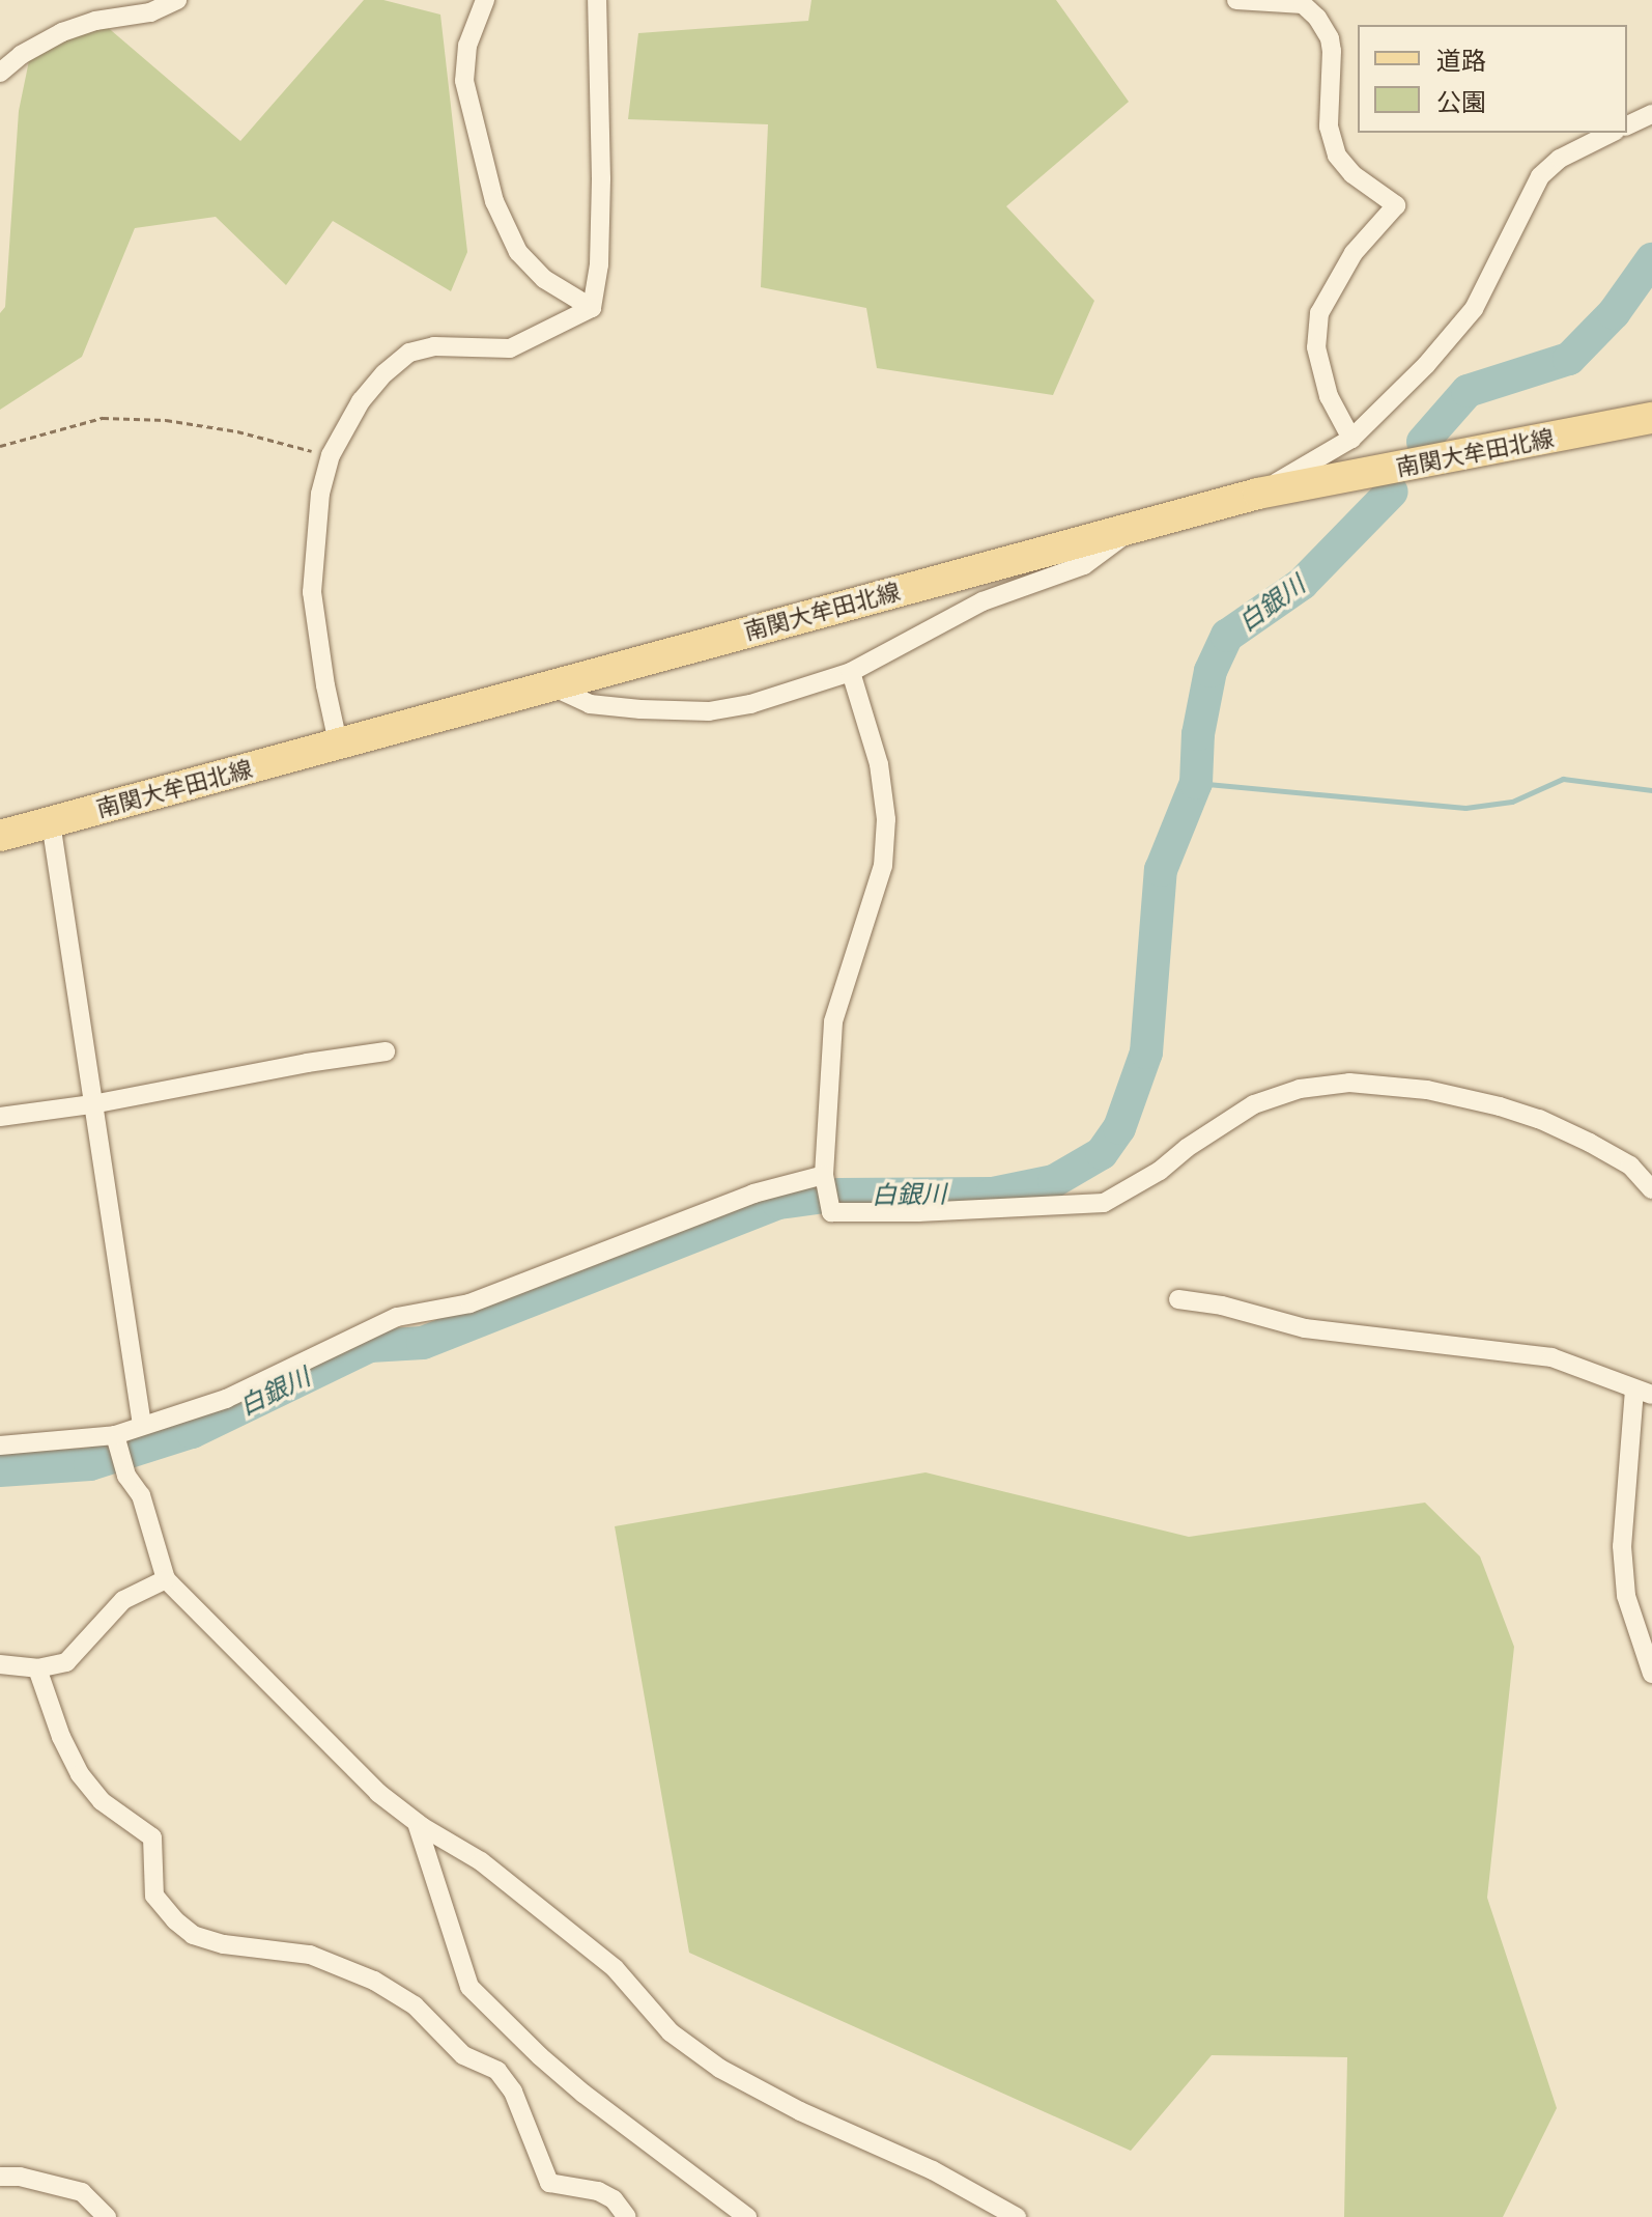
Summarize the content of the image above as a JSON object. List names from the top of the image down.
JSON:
{
  "streets": {
    "main road": ["南関大牟田北線"]
  },
  "water": ["白銀川"],
  "legend": ["道路", "公園"]
}
